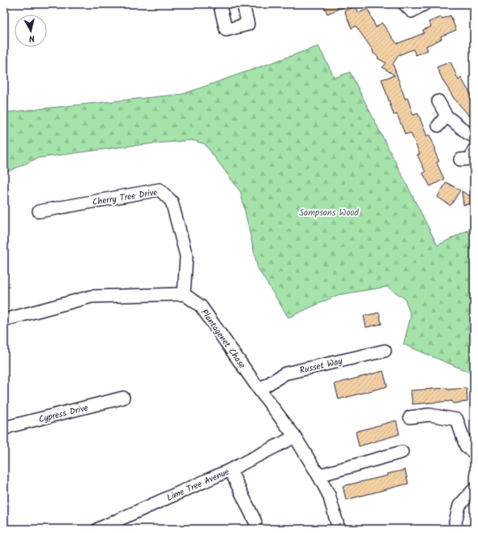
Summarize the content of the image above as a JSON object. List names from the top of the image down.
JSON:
{
  "streets": {
    "street": [
      "Cherry Tree Drive",
      "Plantagenet Chase",
      "Russet Way",
      "Cypress Drive",
      "Lime Tree Avenue"
    ]
  },
  "crossings": [
    ["Cherry Tree Drive", "Plantagenet Chase"],
    ["Plantagenet Chase", "Russet Way"],
    ["Plantagenet Chase", "Lime Tree Avenue"]
  ],
  "parks": ["Sampsons Wood"],
  "north": "bottom"
}
